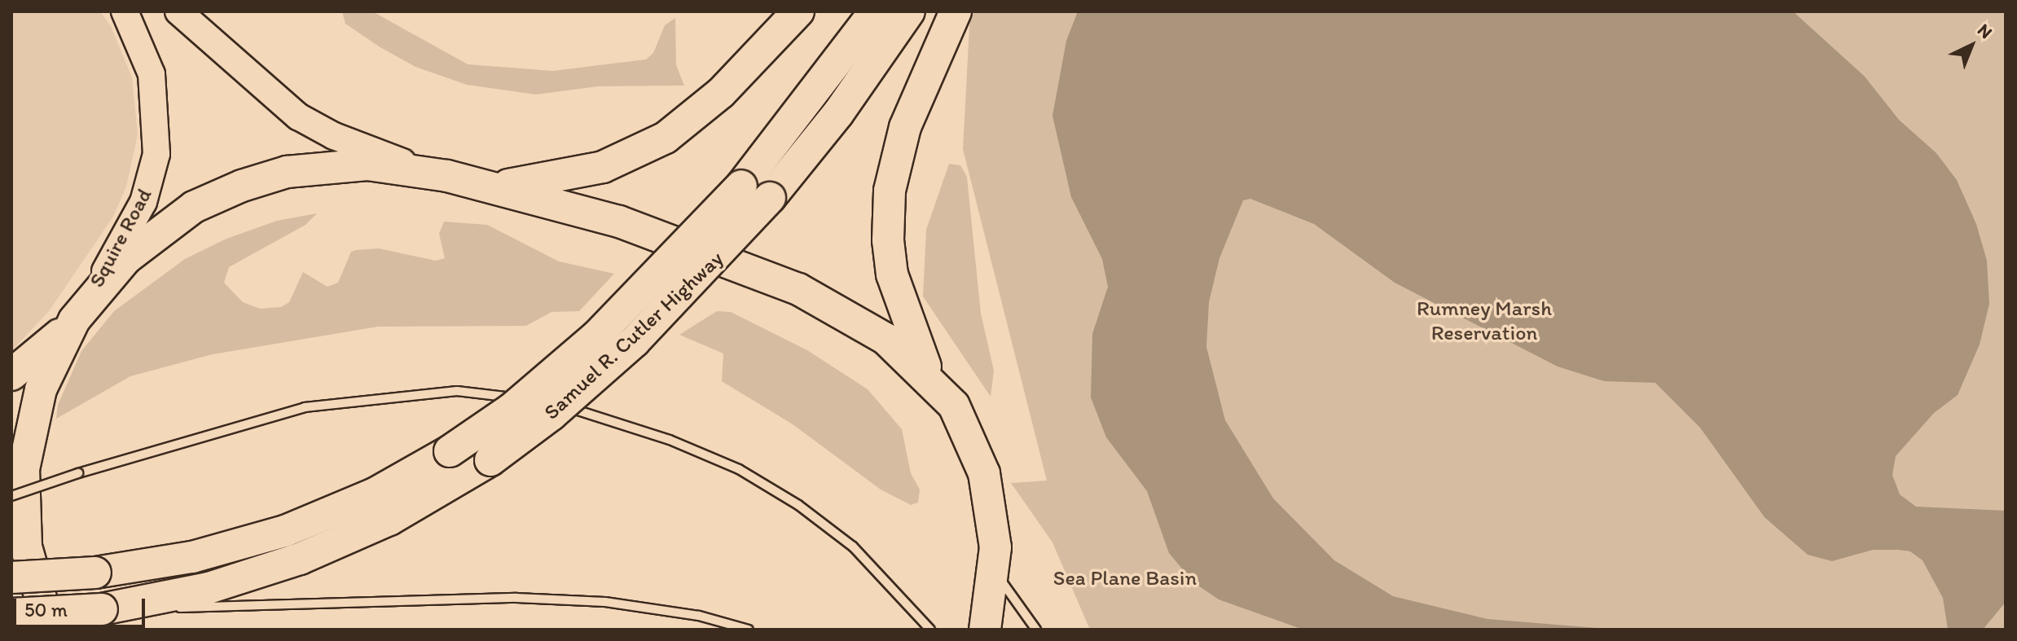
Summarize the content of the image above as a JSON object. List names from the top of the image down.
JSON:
{
  "streets": {
    "highway": ["Samuel R. Cutler Highway"],
    "main road": ["Squire Road"]
  },
  "parks": ["Rumney Marsh Reservation", "Sea Plane Basin"],
  "scale_bar": "50 m",
  "north": "top right"
}
